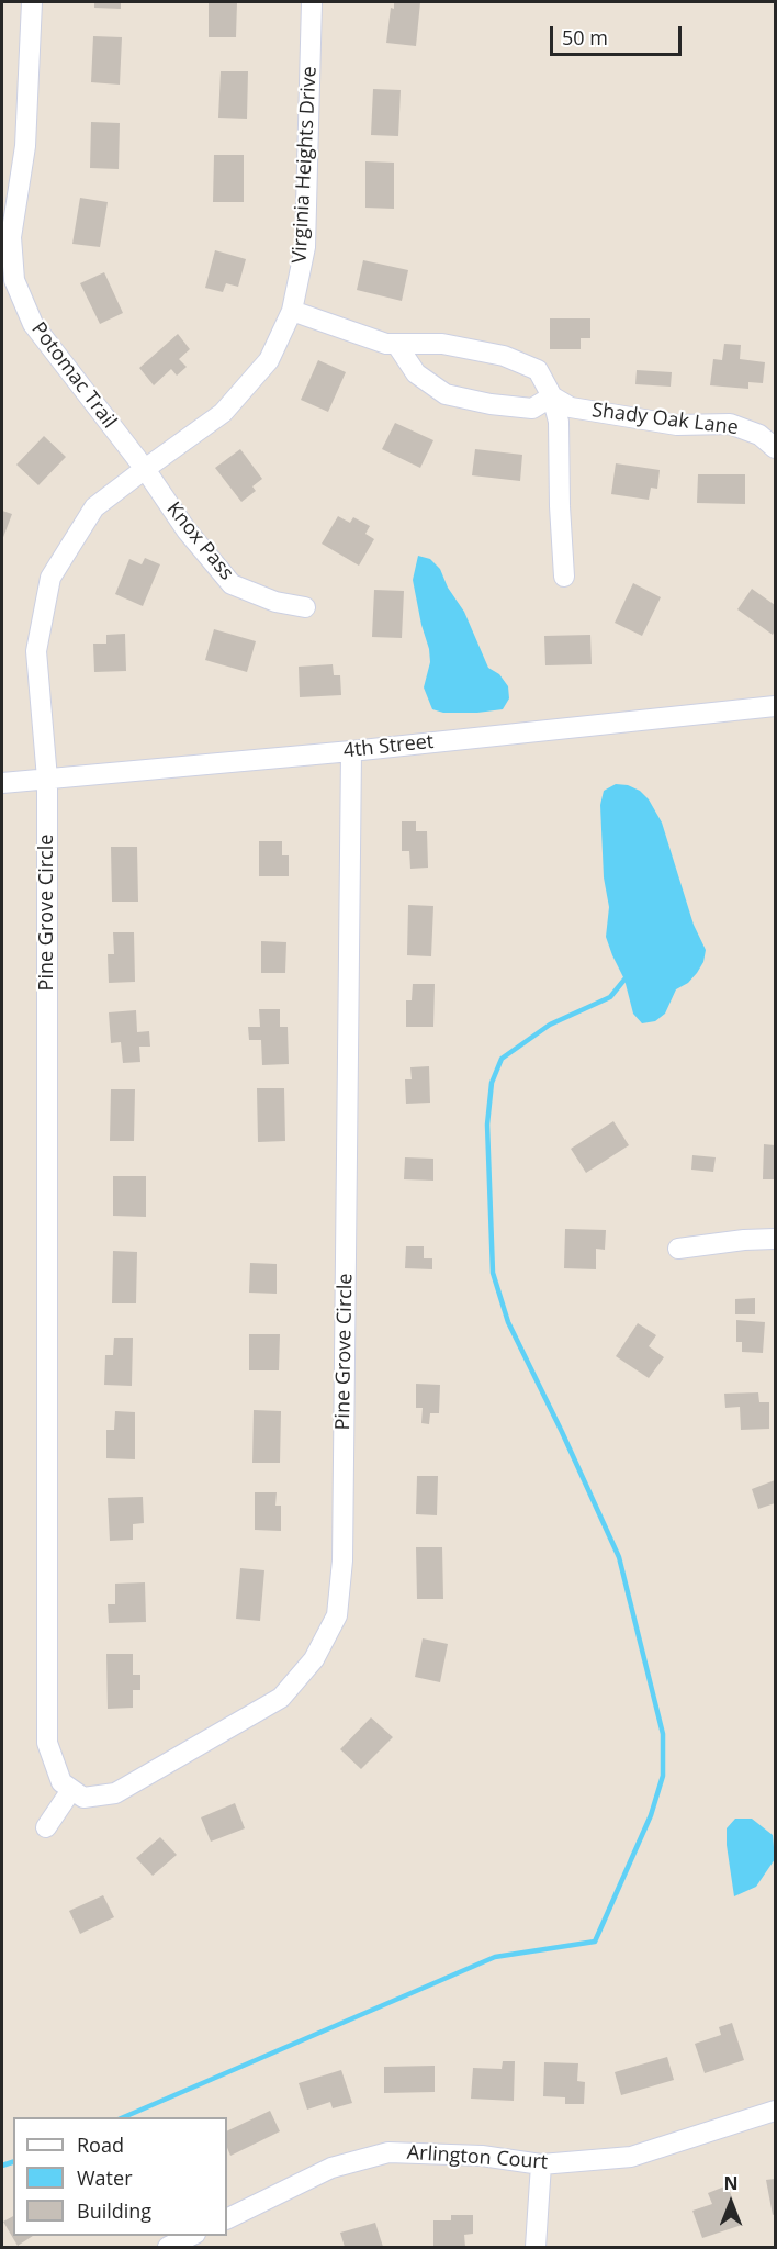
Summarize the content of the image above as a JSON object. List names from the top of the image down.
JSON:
{
  "streets": {
    "street": [
      "Virginia Heights Drive",
      "Potomac Trail",
      "Shady Oak Lane",
      "Knox Pass",
      "4th Street",
      "Pine Grove Circle",
      "Arlington Court"
    ]
  },
  "crossings": [
    ["Virginia Heights Drive", "Potomac Trail"],
    ["Virginia Heights Drive", "Knox Pass"],
    ["Virginia Heights Drive", "4th Street"],
    ["Virginia Heights Drive", "Pine Grove Circle"],
    ["Potomac Trail", "Knox Pass"],
    ["4th Street", "Pine Grove Circle"]
  ],
  "legend": ["Road", "Water", "Building"],
  "scale_bar": "50 m",
  "north": "top"
}
